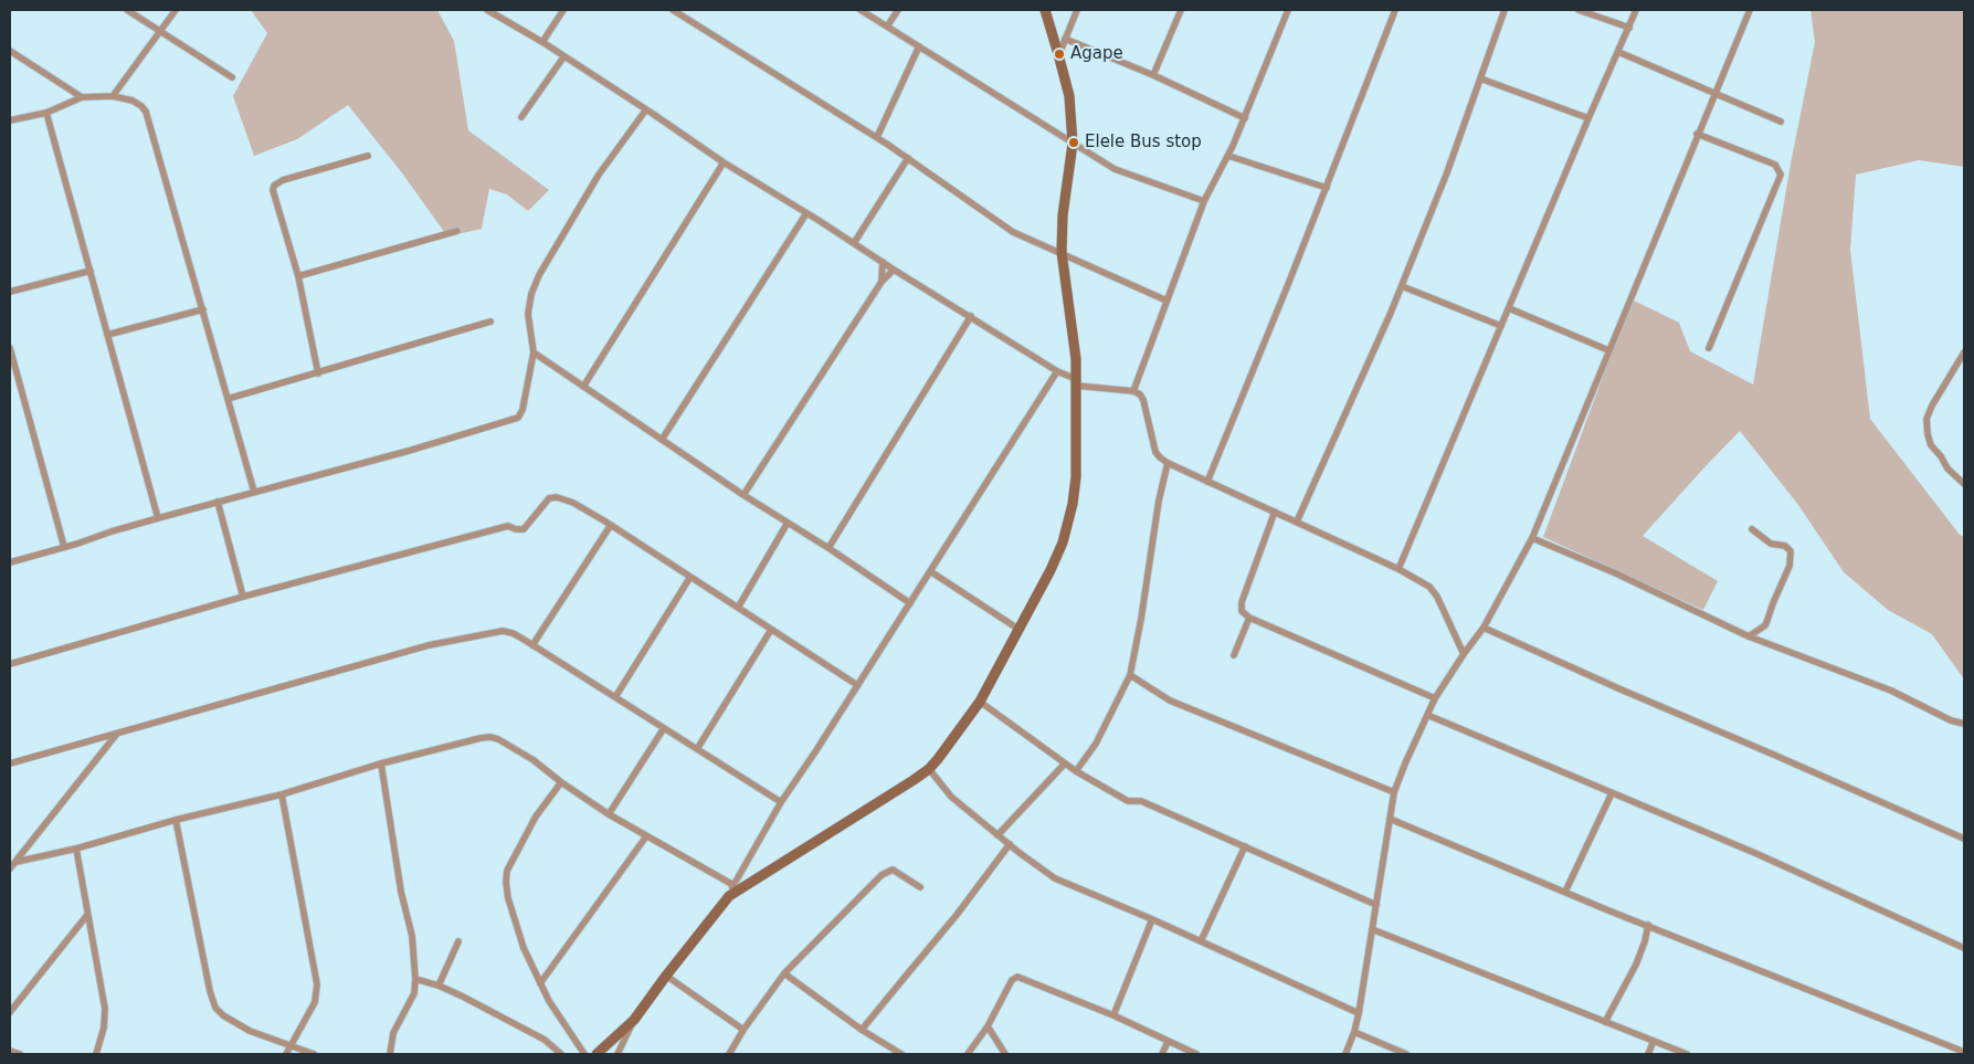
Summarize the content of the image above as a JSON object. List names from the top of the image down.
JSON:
{
  "places": ["Agape", "Elele Bus stop"]
}
